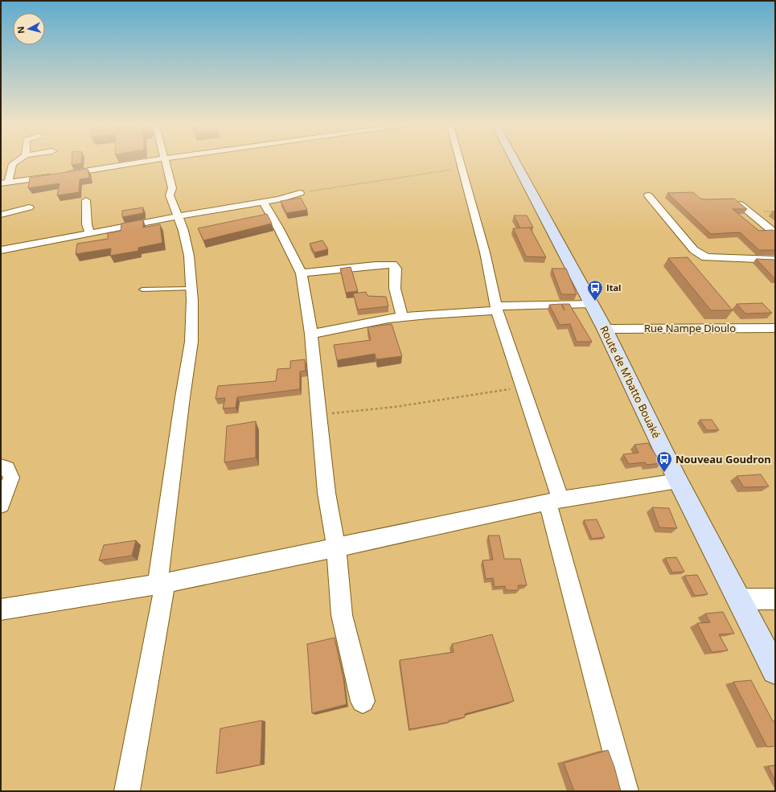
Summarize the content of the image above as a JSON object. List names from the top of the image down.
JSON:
{
  "streets": {
    "street": ["Rue Nampe Dioulo", "Route de M'batto Bouaké"]
  },
  "crossings": [
    ["Rue Nampe Dioulo", "Route de M'batto Bouaké"]
  ],
  "places": {
    "bus stop": ["Ital", "Nouveau Goudron"]
  },
  "north": "left"
}
